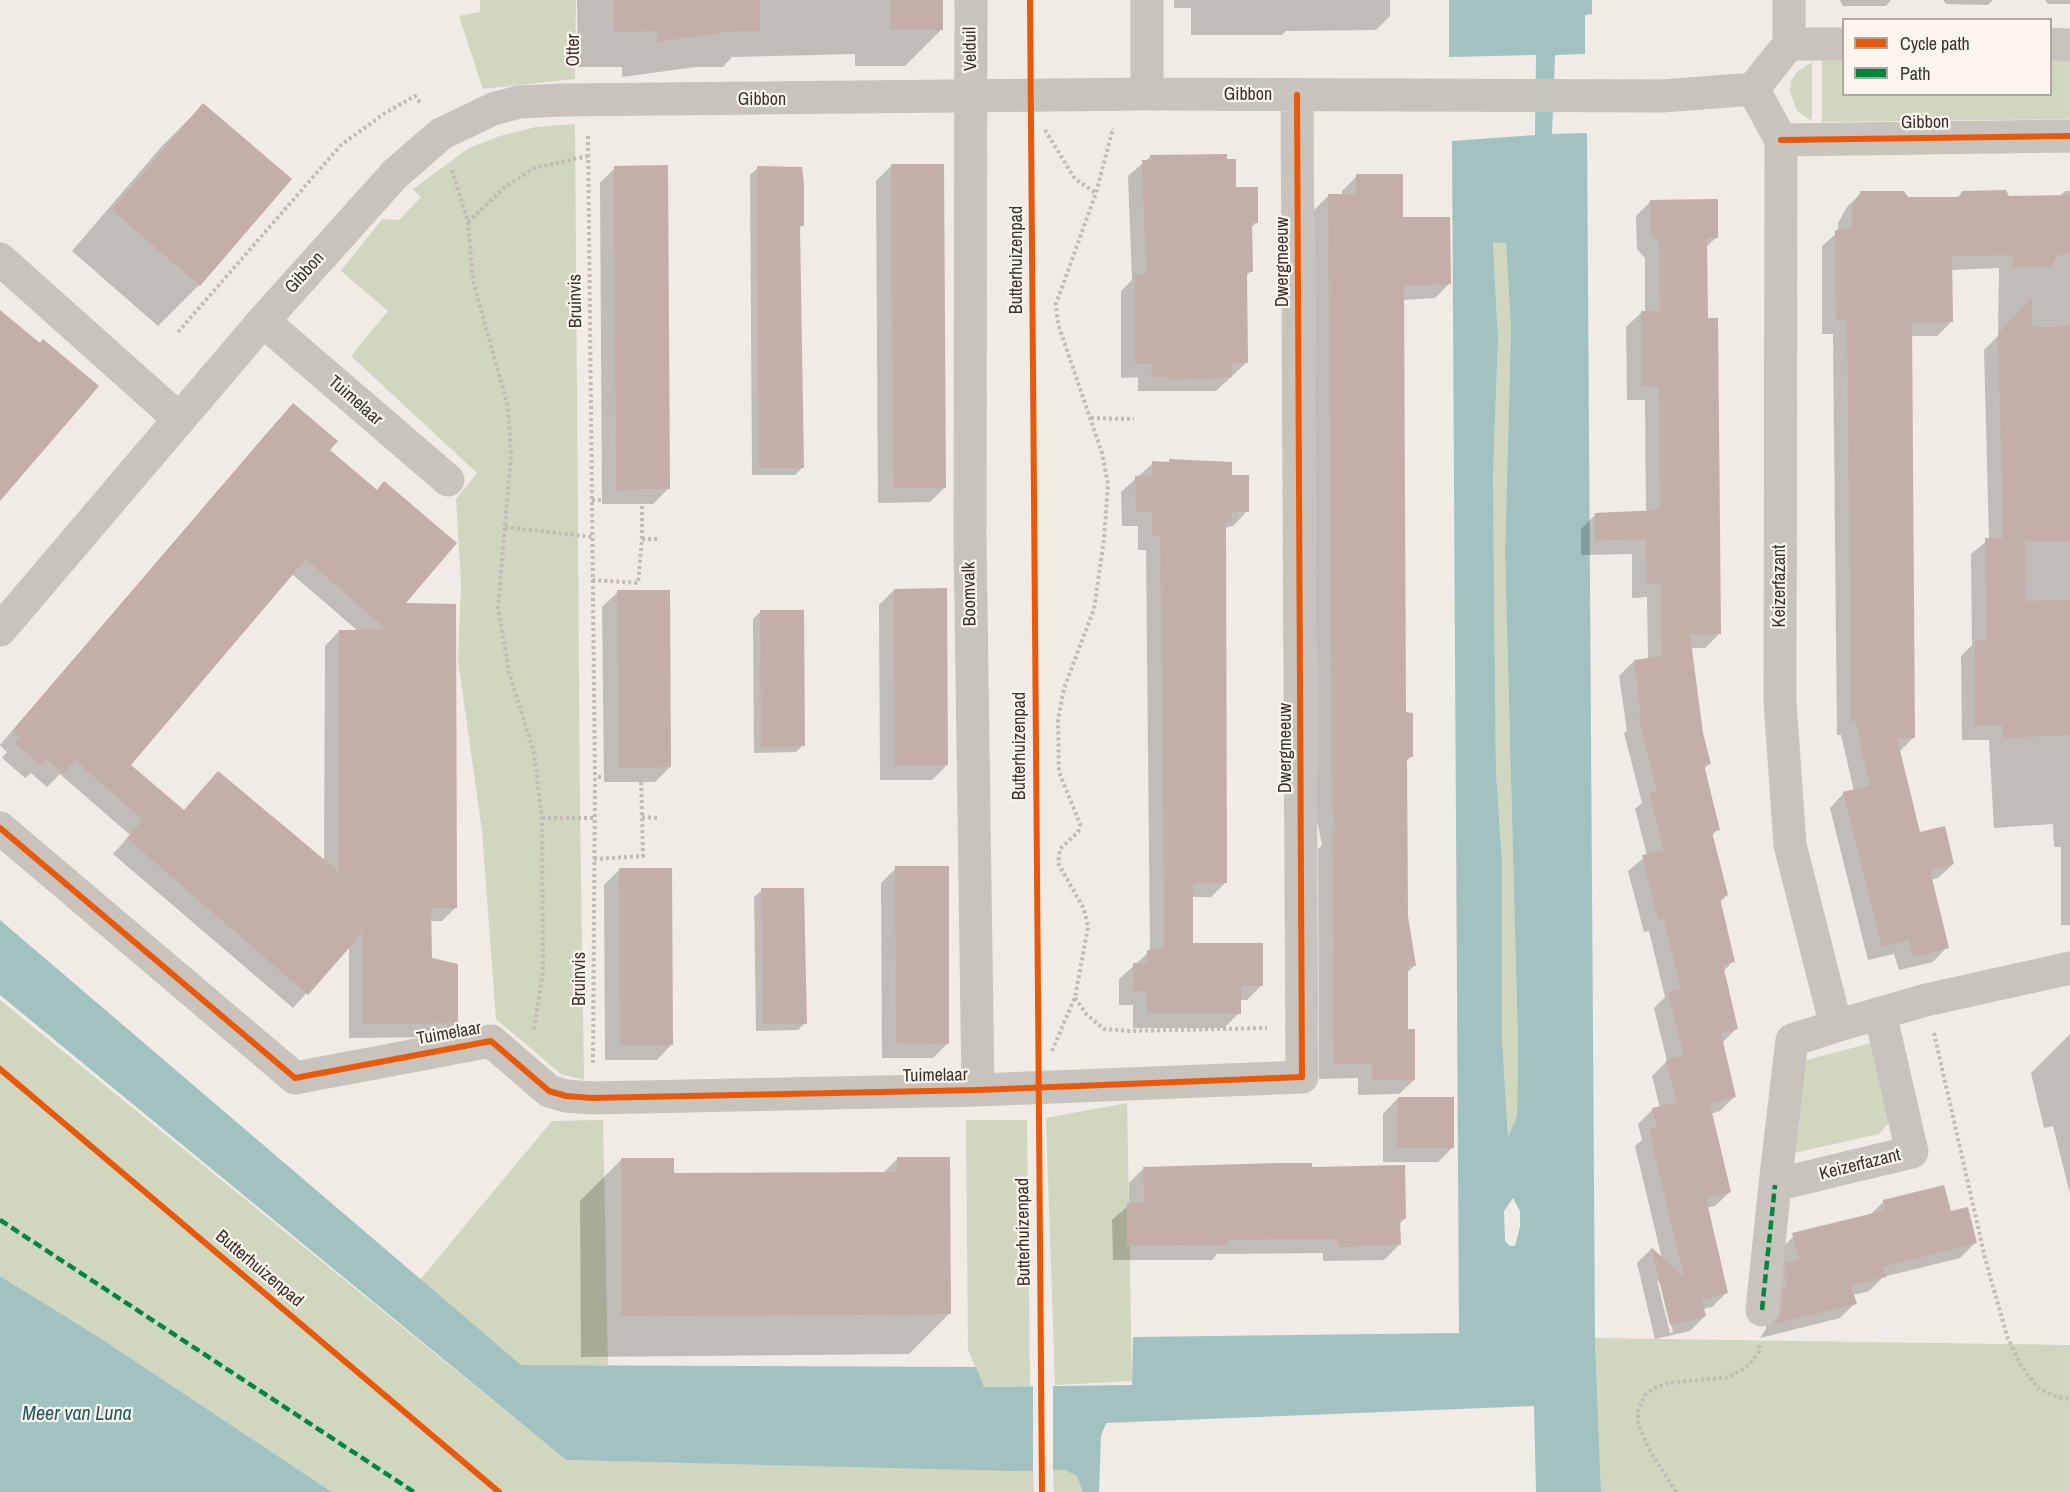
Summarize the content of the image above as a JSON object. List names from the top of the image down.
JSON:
{
  "streets": {
    "street": [
      "Velduil",
      "Gibbon",
      "Dwergmeeuw",
      "Tuimelaar",
      "Keizerfazant",
      "Boomvalk"
    ],
    "path": ["Otter", "Bruinvis"],
    "cycle path": ["Butterhuizenpad"]
  },
  "crossings": [
    ["Velduil", "Gibbon"],
    ["Velduil", "Boomvalk"],
    ["Otter", "Gibbon"],
    ["Otter", "Bruinvis"],
    ["Gibbon", "Dwergmeeuw"],
    ["Gibbon", "Bruinvis"],
    ["Gibbon", "Tuimelaar"],
    ["Gibbon", "Keizerfazant"],
    ["Gibbon", "Boomvalk"],
    ["Dwergmeeuw", "Tuimelaar"],
    ["Dwergmeeuw", "Boomvalk"],
    ["Bruinvis", "Tuimelaar"],
    ["Tuimelaar", "Boomvalk"]
  ],
  "water": ["Meer van Luna"],
  "legend": ["Cycle path", "Path"]
}
